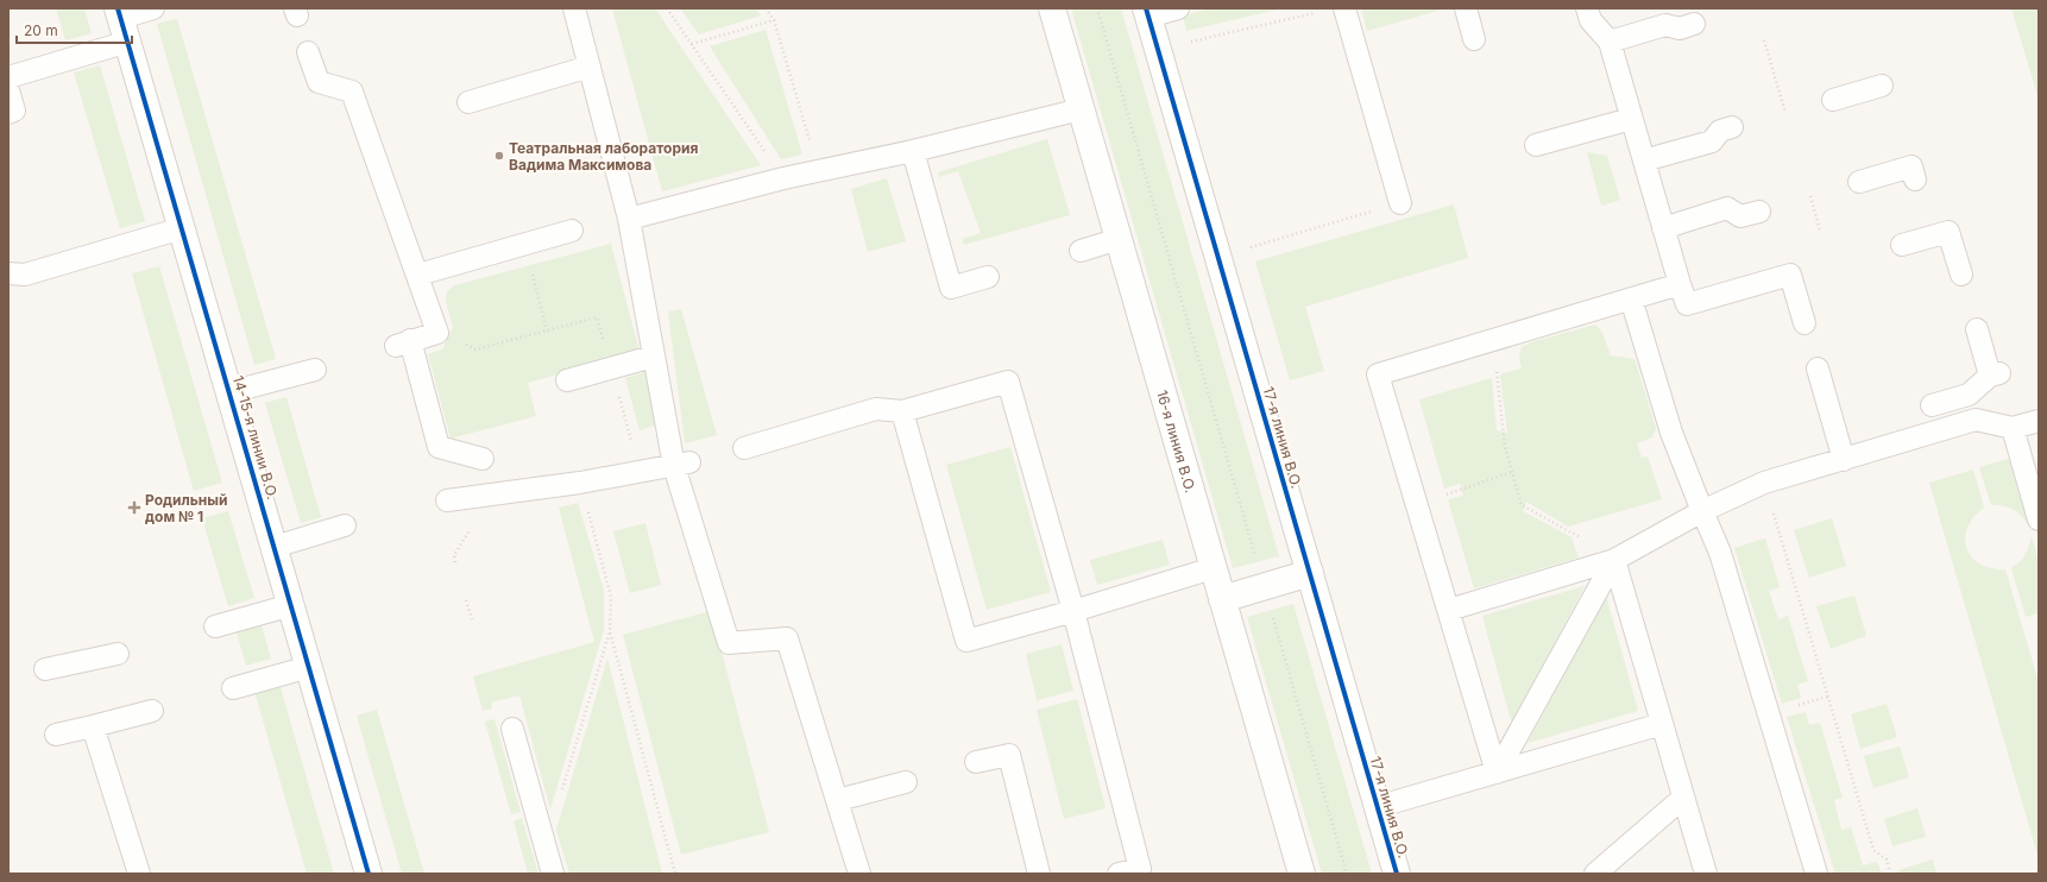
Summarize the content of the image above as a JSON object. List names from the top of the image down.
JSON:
{
  "streets": {
    "street": ["14-15-я линии В.О.", "17-я линия В.О.", "16-я линия В.О."]
  },
  "places": {
    "other": ["Театральная лаборатория Вадима Максимова"],
    "health": ["Родильный дом № 1"]
  },
  "scale_bar": "20 m"
}
